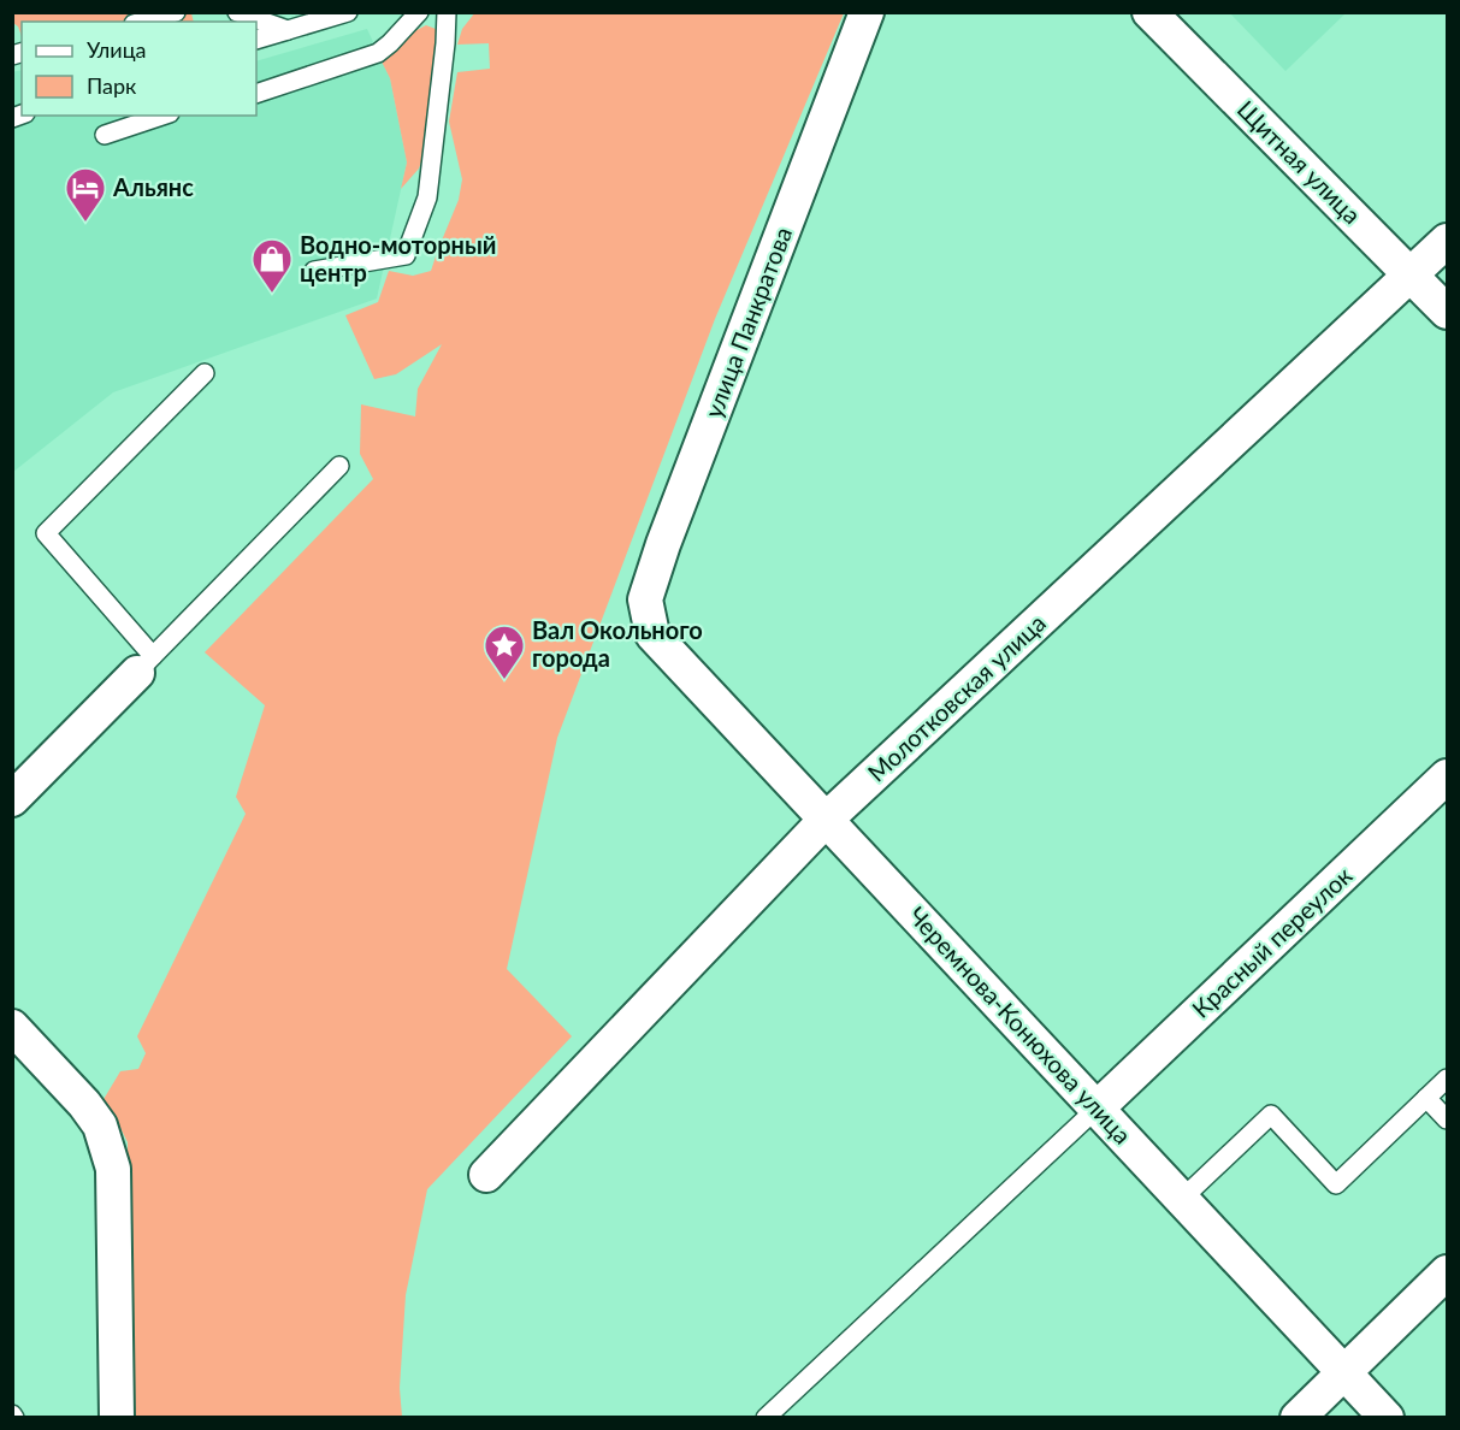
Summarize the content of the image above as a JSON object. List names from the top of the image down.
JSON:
{
  "streets": {
    "street": [
      "Щитная улица",
      "улица Панкратова",
      "Молотковская улица",
      "Красный переулок",
      "Черемнова-Конюхова улица"
    ]
  },
  "crossings": [
    ["Щитная улица", "Молотковская улица"],
    ["улица Панкратова", "Черемнова-Конюхова улица"],
    ["Молотковская улица", "Черемнова-Конюхова улица"],
    ["Красный переулок", "Черемнова-Конюхова улица"]
  ],
  "places": {
    "hotel": ["Альянс"],
    "shop": ["Водно-моторный центр"],
    "place": ["Вал Окольного города"]
  },
  "legend": ["Улица", "Парк"]
}
